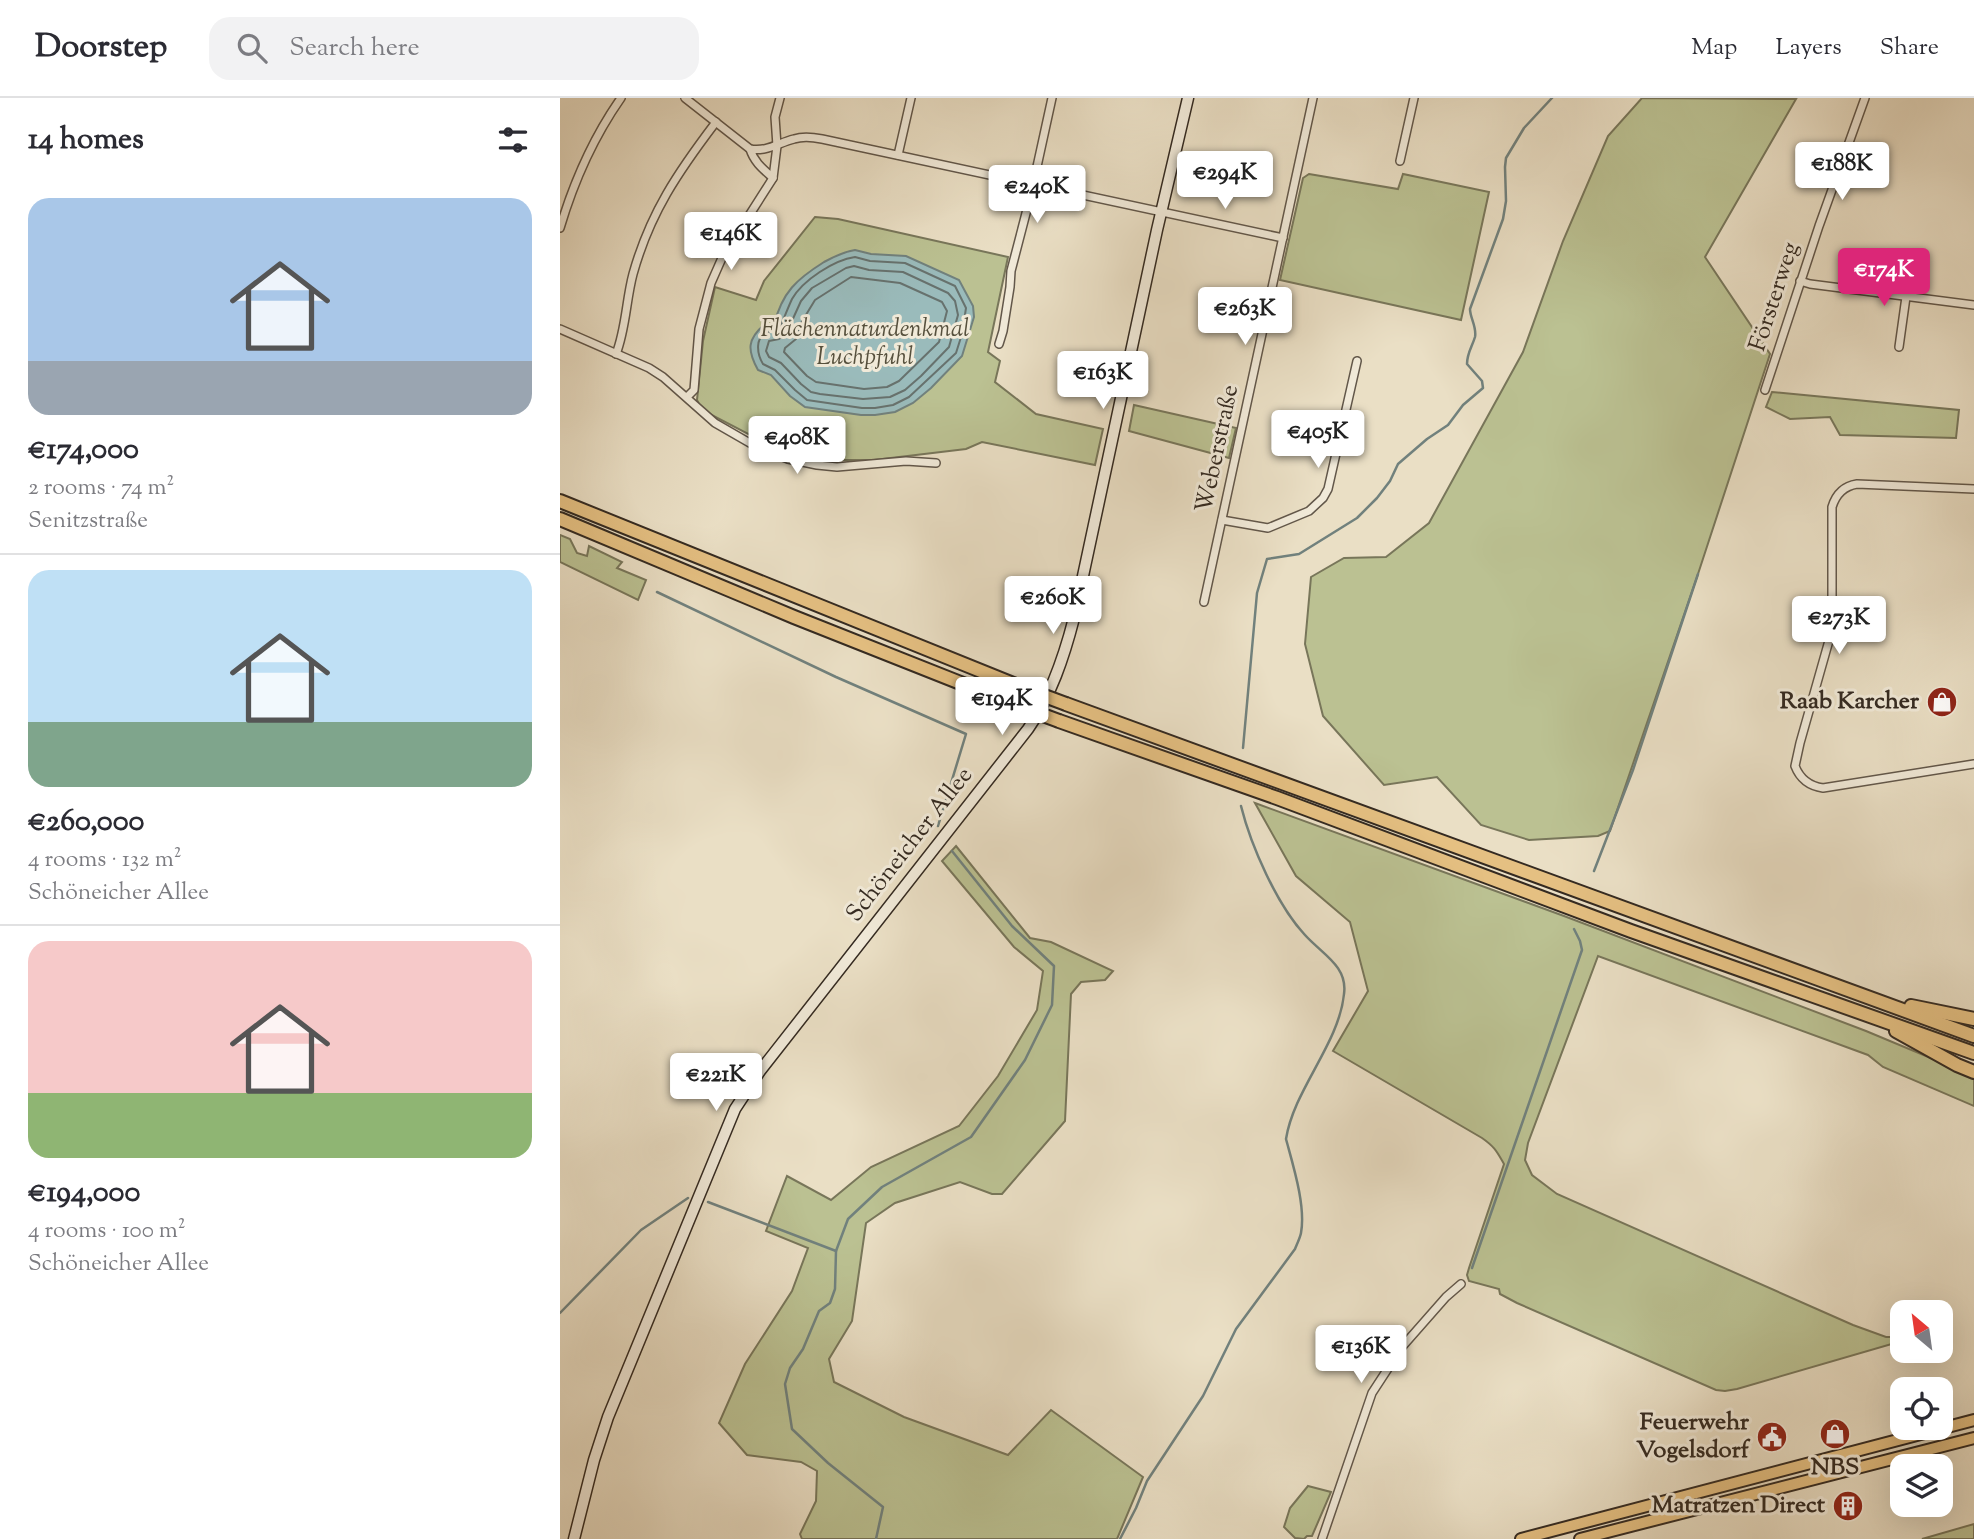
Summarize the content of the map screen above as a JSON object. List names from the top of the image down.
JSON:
{
  "streets": {
    "street": ["Försterweg", "Weberstraße", "Schöneicher Allee"]
  },
  "parks": ["Flächennaturdenkmal Luchpfuhl"],
  "places": {
    "shop": ["Raab Karcher", "NBS"],
    "public building": ["Feuerwehr Vogelsdorf"],
    "building": ["Matratzen Direct"]
  },
  "north": "top left",
  "page": {
    "header": "Doorstep",
    "search": "Search here",
    "nav": ["Map", "Layers", "Share"],
    "heading": "14 homes",
    "price": [
      "€188K",
      "€294K",
      "€240K",
      "€146K",
      "€174K",
      "€263K",
      "€163K",
      "€405K",
      "€408K",
      "€260K",
      "€273K",
      "€194K",
      "€221K",
      "€136K"
    ],
    "list": [
      {
        "name": "€174,000",
        "note": "2 rooms · 74 m² · Senitzstraße"
      },
      {
        "name": "€260,000",
        "note": "4 rooms · 132 m² · Schöneicher Allee"
      },
      {
        "name": "€194,000",
        "note": "4 rooms · 100 m² · Schöneicher Allee"
      }
    ]
  }
}
